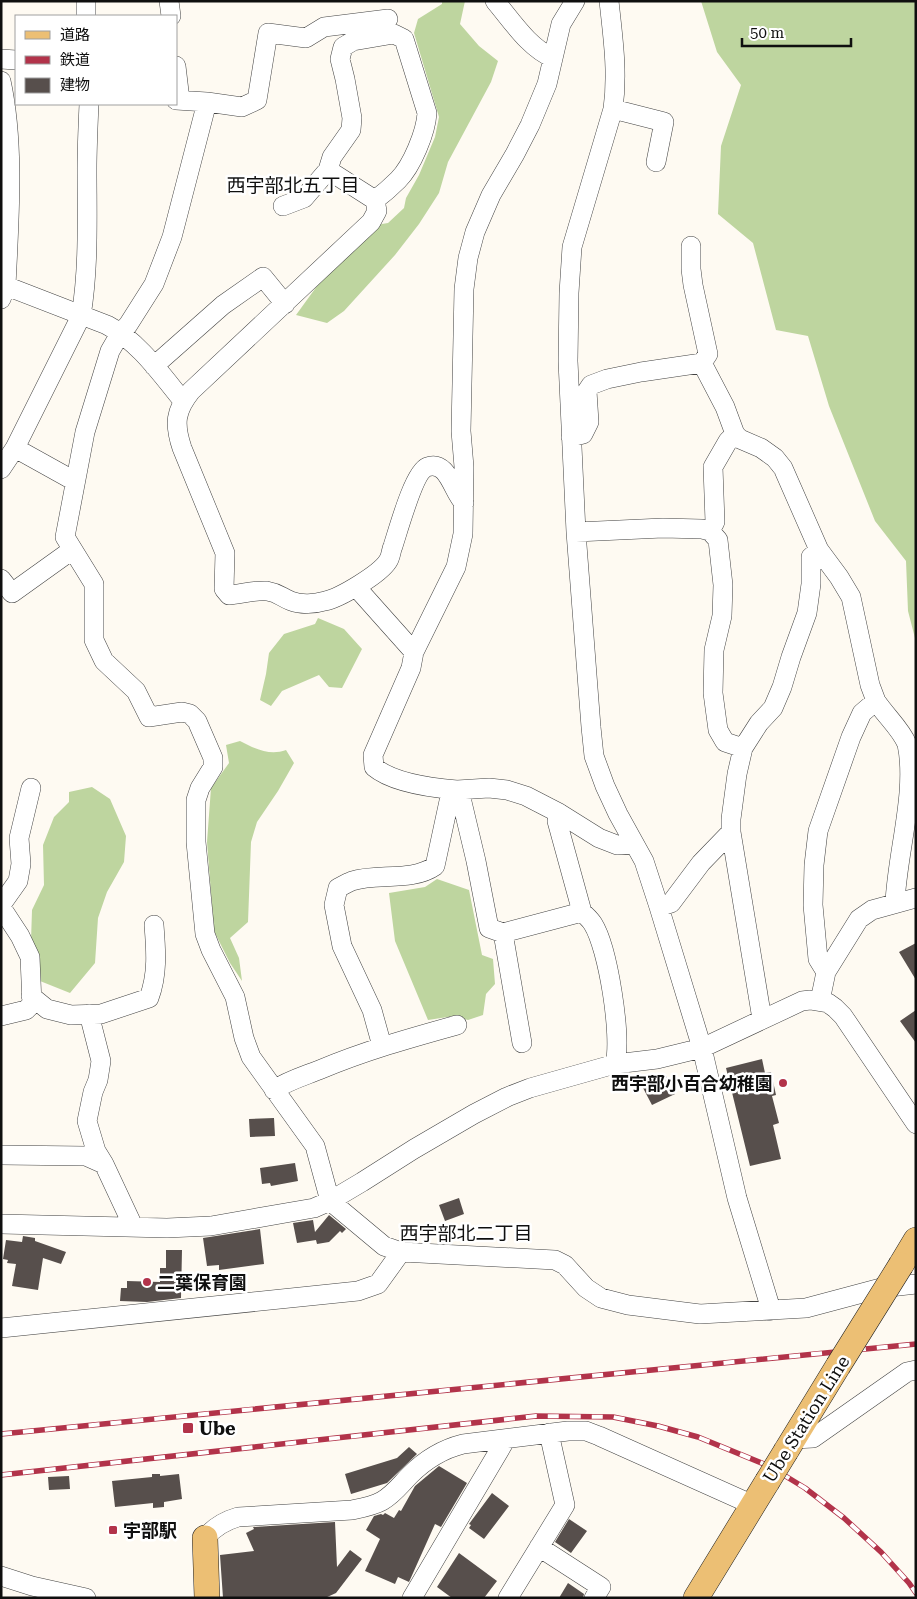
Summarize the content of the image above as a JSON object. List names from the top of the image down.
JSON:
{
  "streets": {
    "main road": ["Ube Station Line"]
  },
  "districts": ["西宇部北五丁目", "西宇部北二丁目"],
  "places": {
    "other": ["西宇部小百合幼稚園", "二葉保育園"],
    "transit": ["Ube", "宇部駅"]
  },
  "legend": ["道路", "鉄道", "建物"],
  "scale_bar": "50 m"
}
